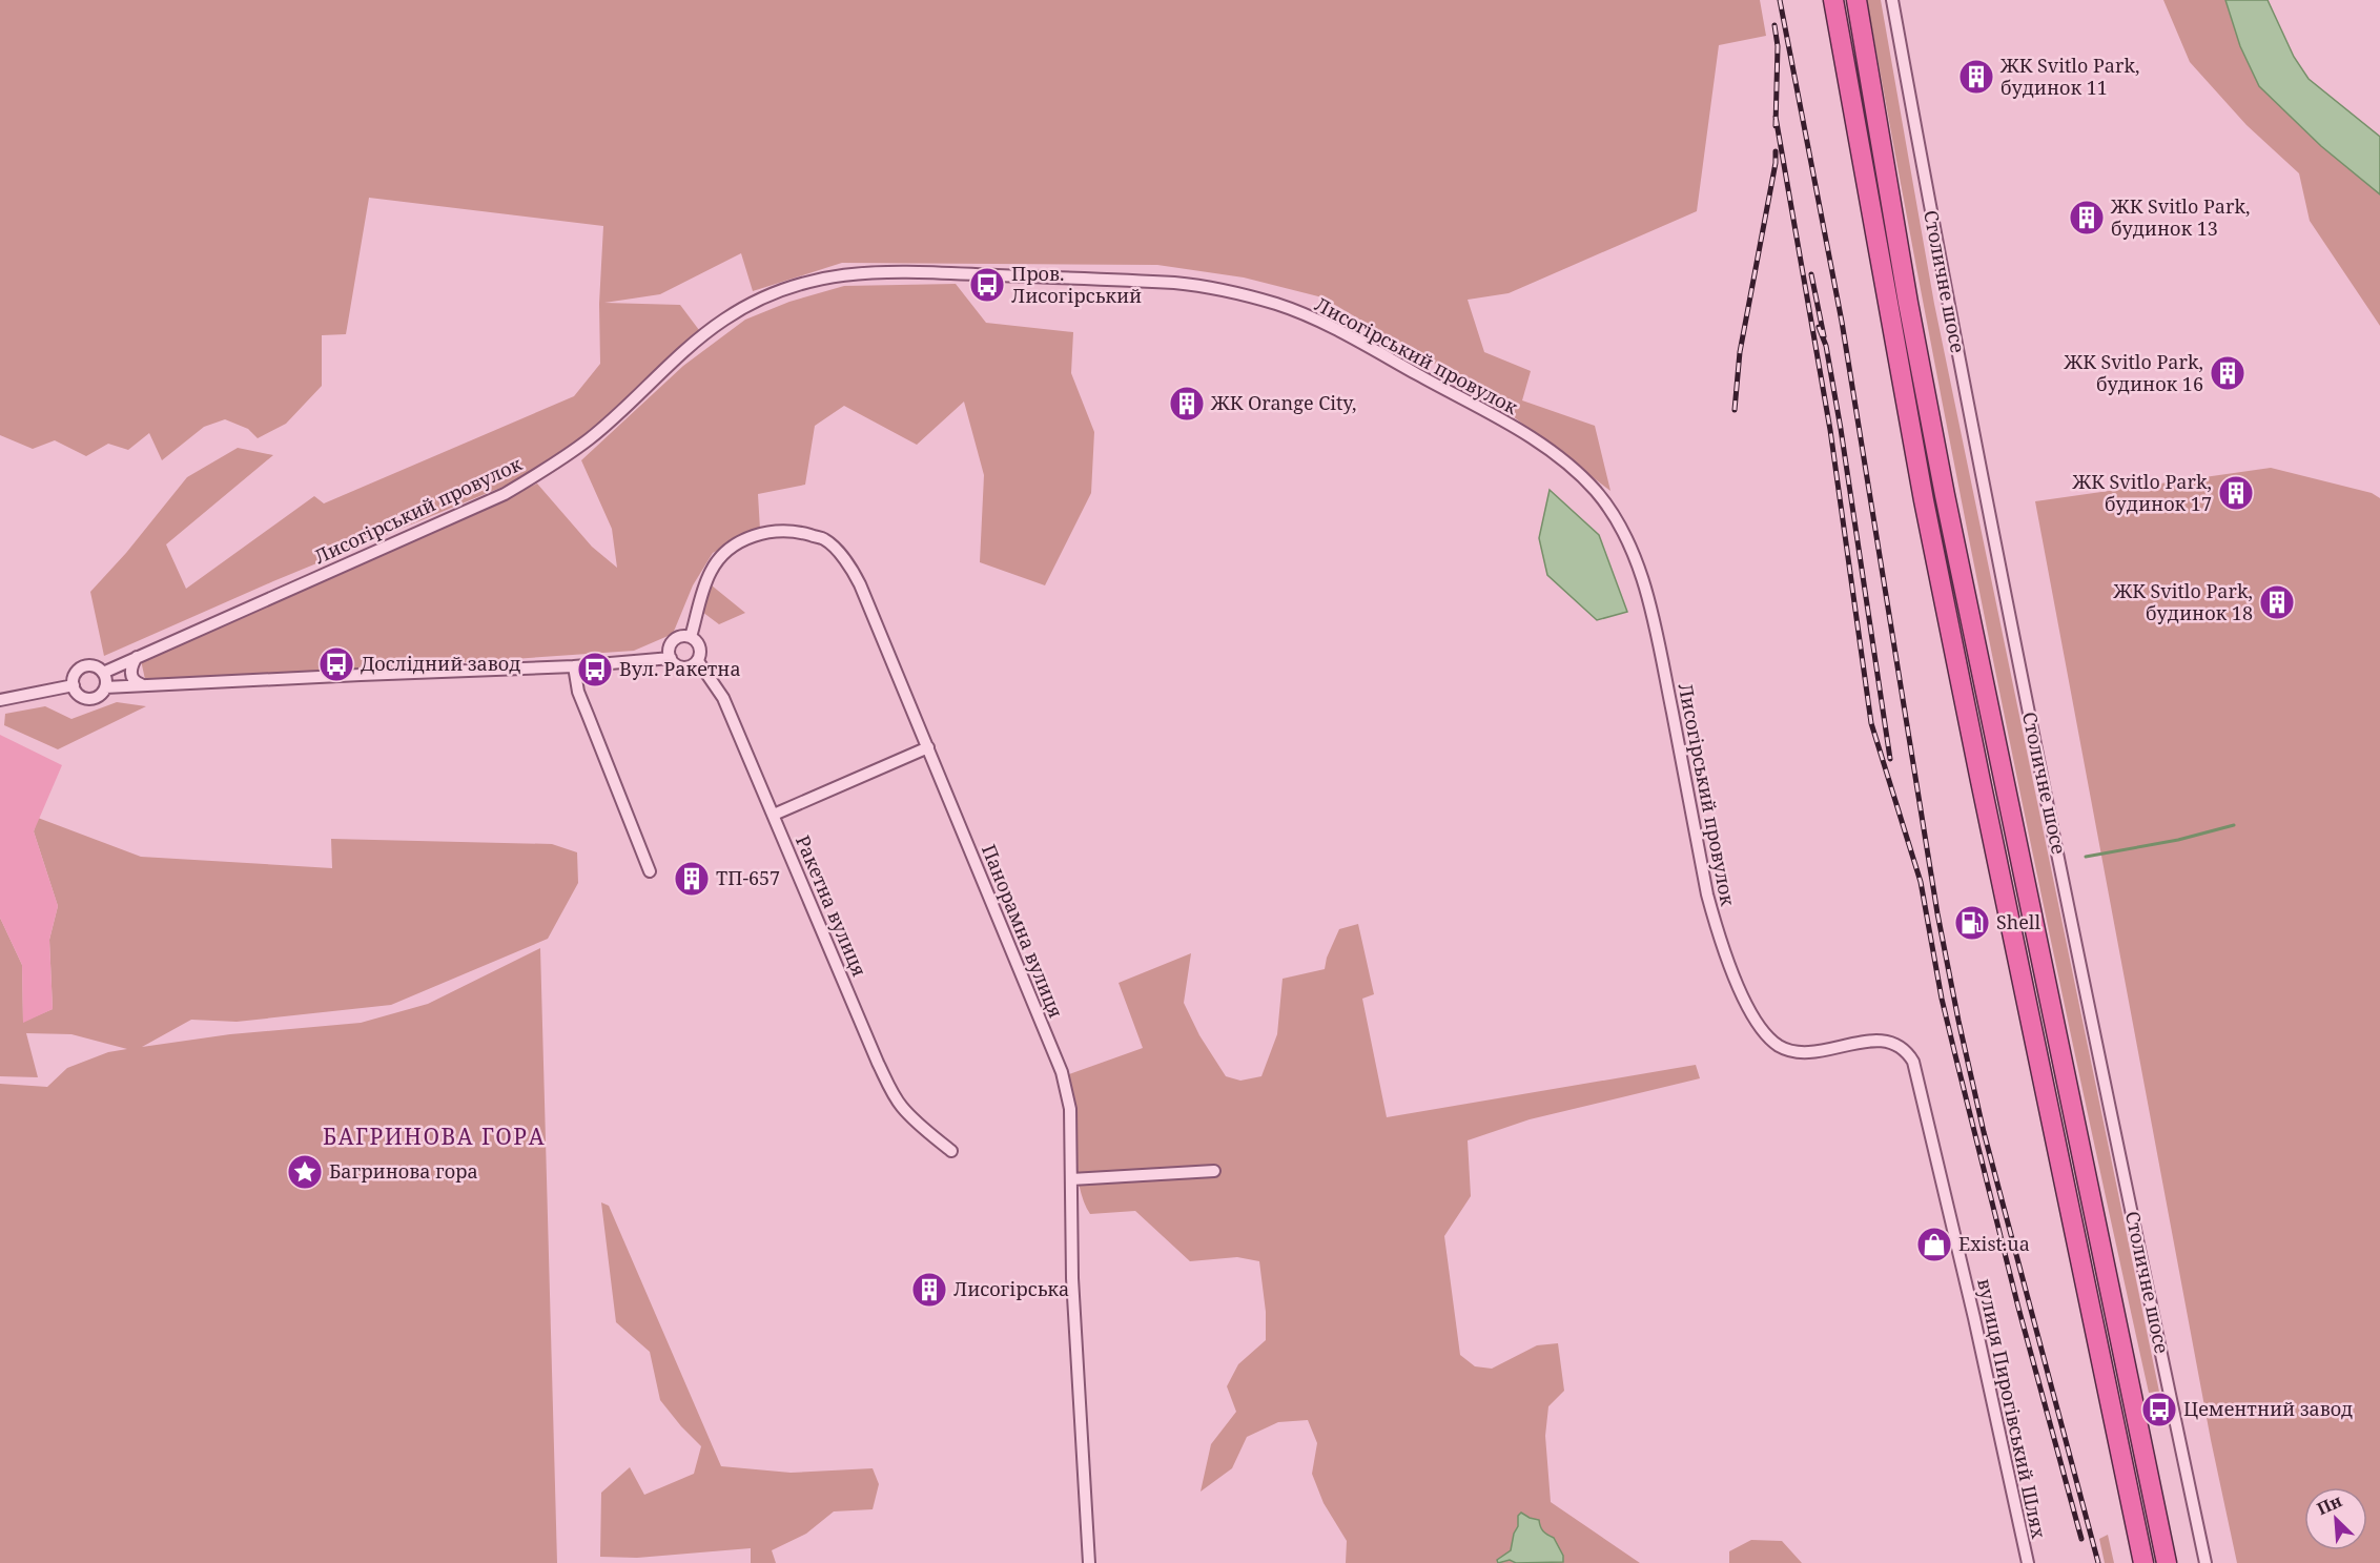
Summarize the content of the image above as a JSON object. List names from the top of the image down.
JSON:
{
  "streets": {
    "highway": ["Столичне шосе"],
    "street": [
      "Лисогірський провулок",
      "Ракетна вулиця",
      "Панорамна вулиця",
      "вулиця Пирогівський Шлях"
    ]
  },
  "crossings": [
    ["Лисогірський провулок", "вулиця Пирогівський Шлях"],
    ["Ракетна вулиця", "Панорамна вулиця"]
  ],
  "districts": ["БАГРИНОВА ГОРА"],
  "places": {
    "building": [
      "ЖК Svitlo Park, будинок 11",
      "ЖК Svitlo Park, будинок 13",
      "ЖК Svitlo Park, будинок 16",
      "ЖК Orange City,",
      "ЖК Svitlo Park, будинок 17",
      "ЖК Svitlo Park, будинок 18",
      "ТП-657",
      "Лисогірська"
    ],
    "bus stop": [
      "Пров. Лисогірський",
      "Дослідний завод",
      "Вул. Ракетна",
      "Цементний завод"
    ],
    "fuel station": ["Shell"],
    "place": ["Багринова гора"],
    "shop": ["Exist.ua"]
  },
  "north": "top left"
}
